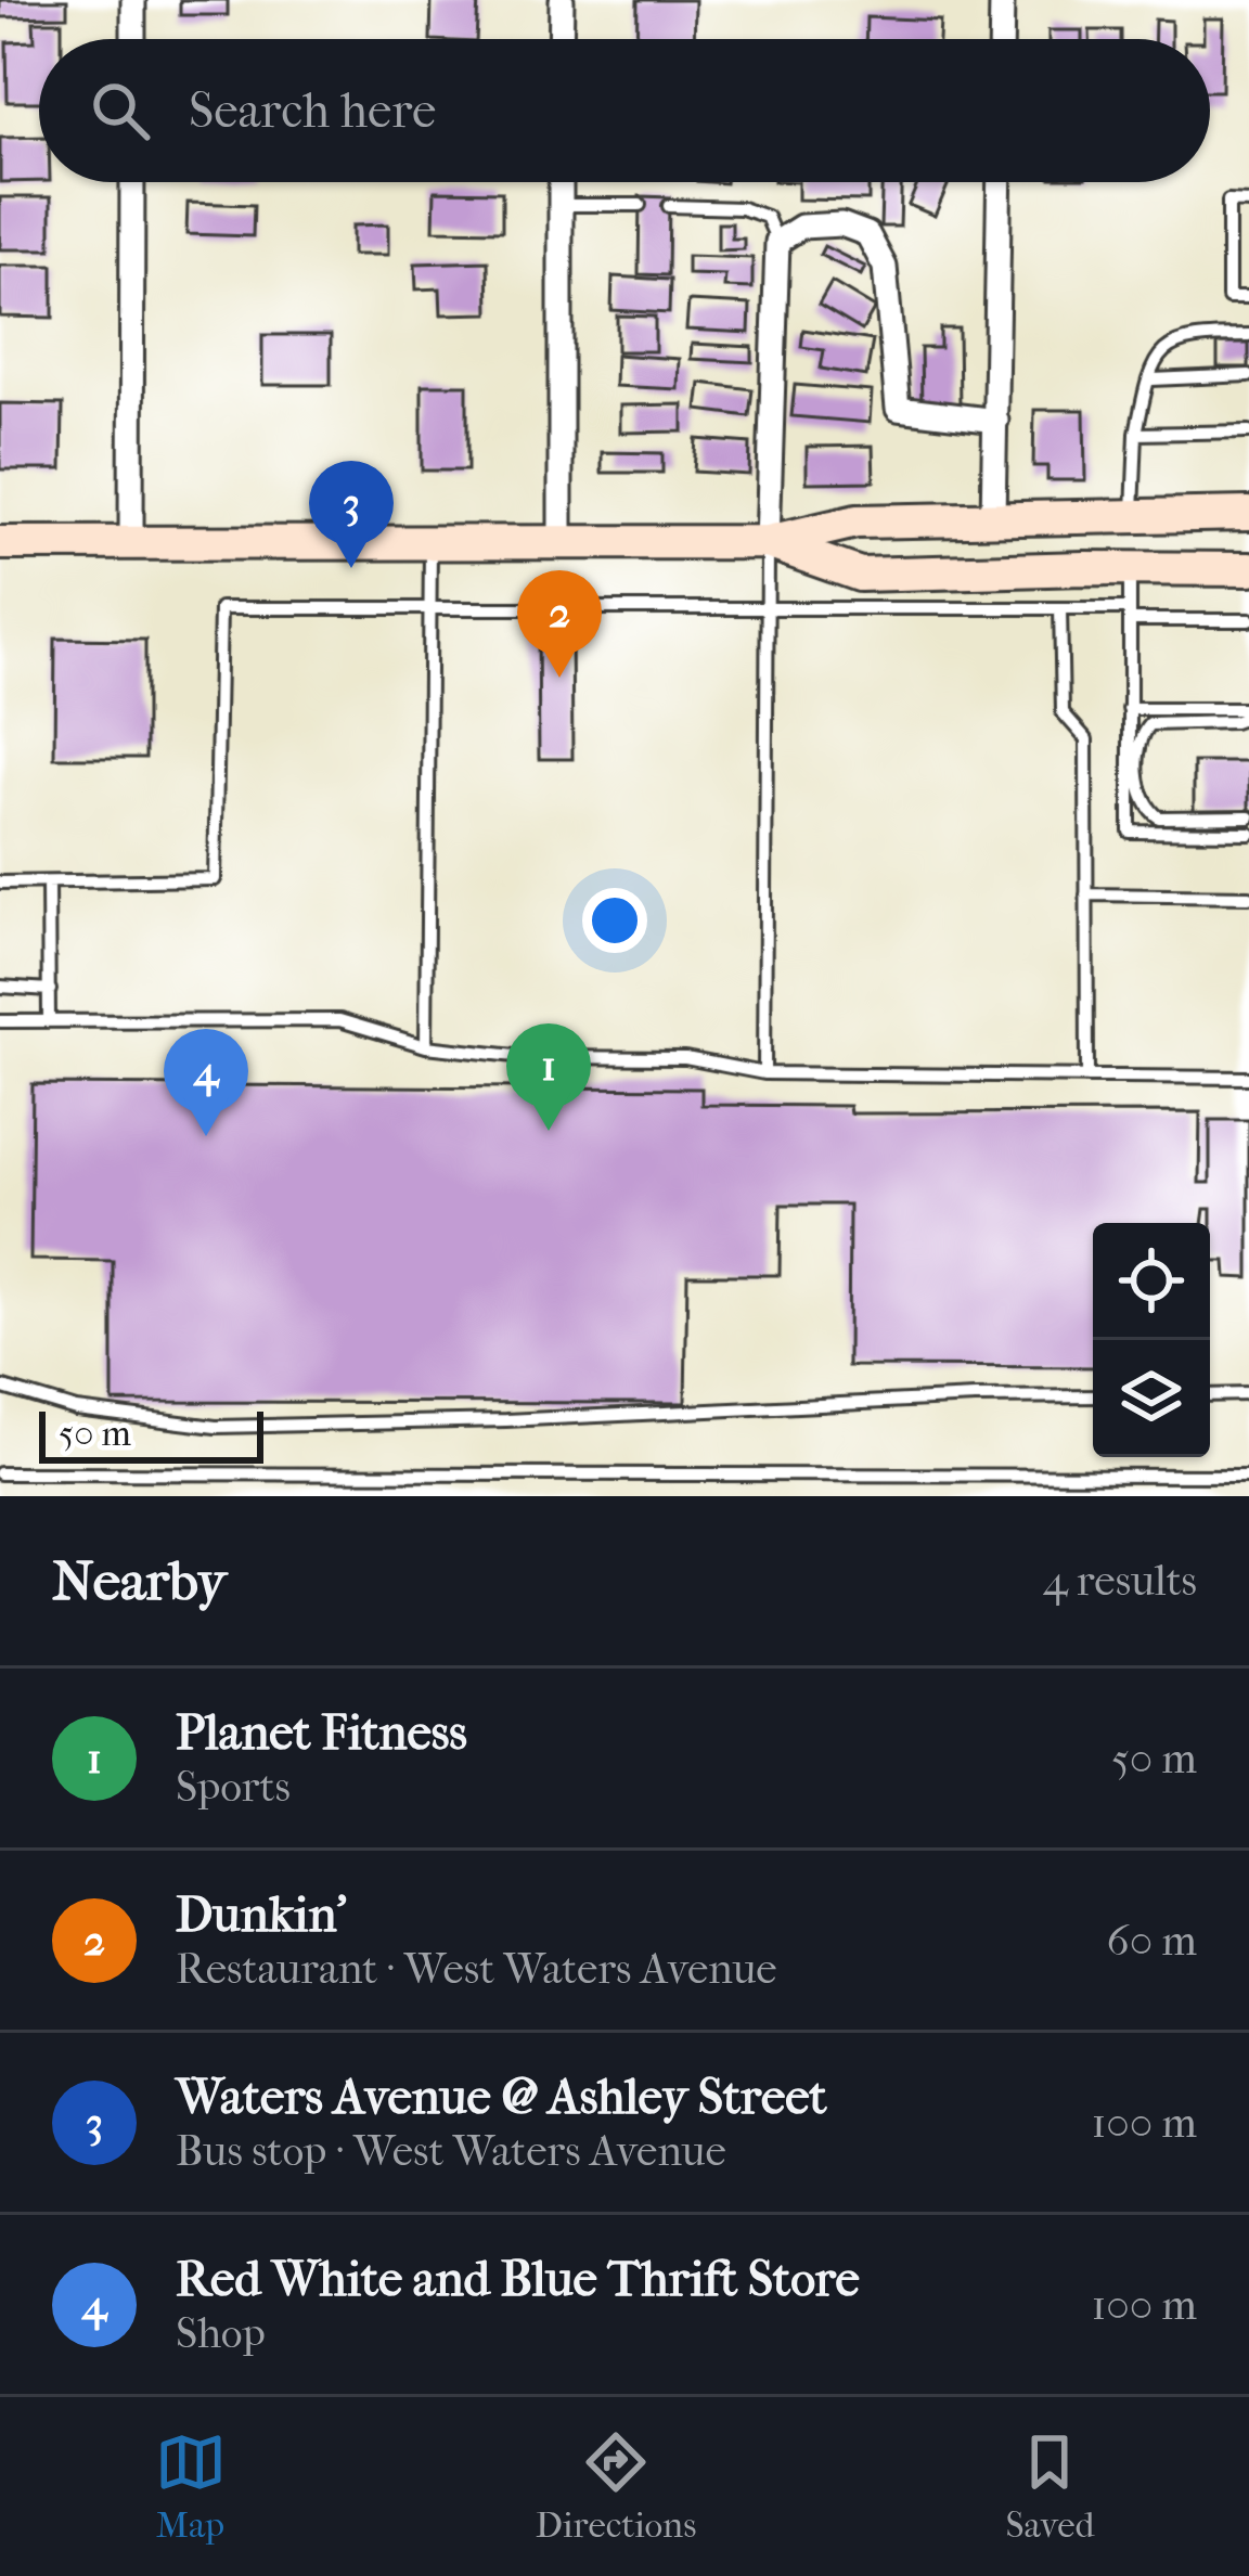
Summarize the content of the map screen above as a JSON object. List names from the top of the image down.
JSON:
{
  "scale_bar": "50 m",
  "page": {
    "search": "Search here",
    "pins": [
      "3",
      "2",
      "1",
      "4"
    ],
    "scale": "50 m",
    "heading": ["Nearby", "4 results"],
    "list": [
      {
        "mark": "1",
        "name": "Planet Fitness",
        "note": "Sports",
        "value": "50 m"
      },
      {
        "mark": "2",
        "name": "Dunkin'",
        "note": "Restaurant · West Waters Avenue",
        "value": "60 m"
      },
      {
        "mark": "3",
        "name": "Waters Avenue @ Ashley Street",
        "note": "Bus stop · West Waters Avenue",
        "value": "100 m"
      },
      {
        "mark": "4",
        "name": "Red White and Blue Thrift Store",
        "note": "Shop",
        "value": "100 m"
      }
    ],
    "nav": ["Map", "Directions", "Saved"]
  }
}
